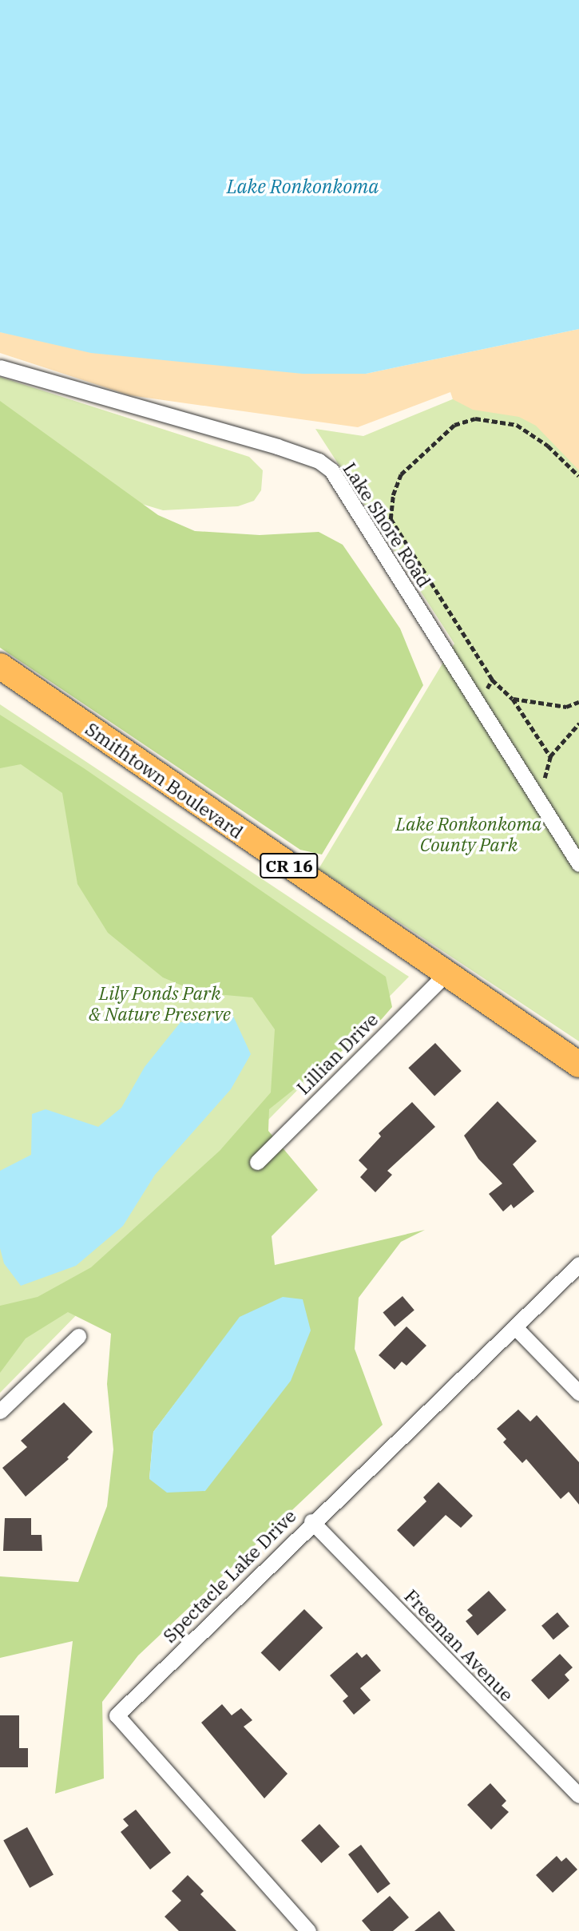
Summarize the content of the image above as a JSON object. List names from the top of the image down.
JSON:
{
  "streets": {
    "main road": ["Smithtown Boulevard", "CR 16"],
    "street": [
      "Lake Shore Road",
      "Lillian Drive",
      "Spectacle Lake Drive",
      "Freeman Avenue"
    ]
  },
  "crossings": [
    ["Smithtown Boulevard", "Lillian Drive"],
    ["Spectacle Lake Drive", "Freeman Avenue"]
  ],
  "water": ["Lake Ronkonkoma"],
  "parks": ["Lake Ronkonkoma County Park", "Lily Ponds Park & Nature Preserve"]
}
